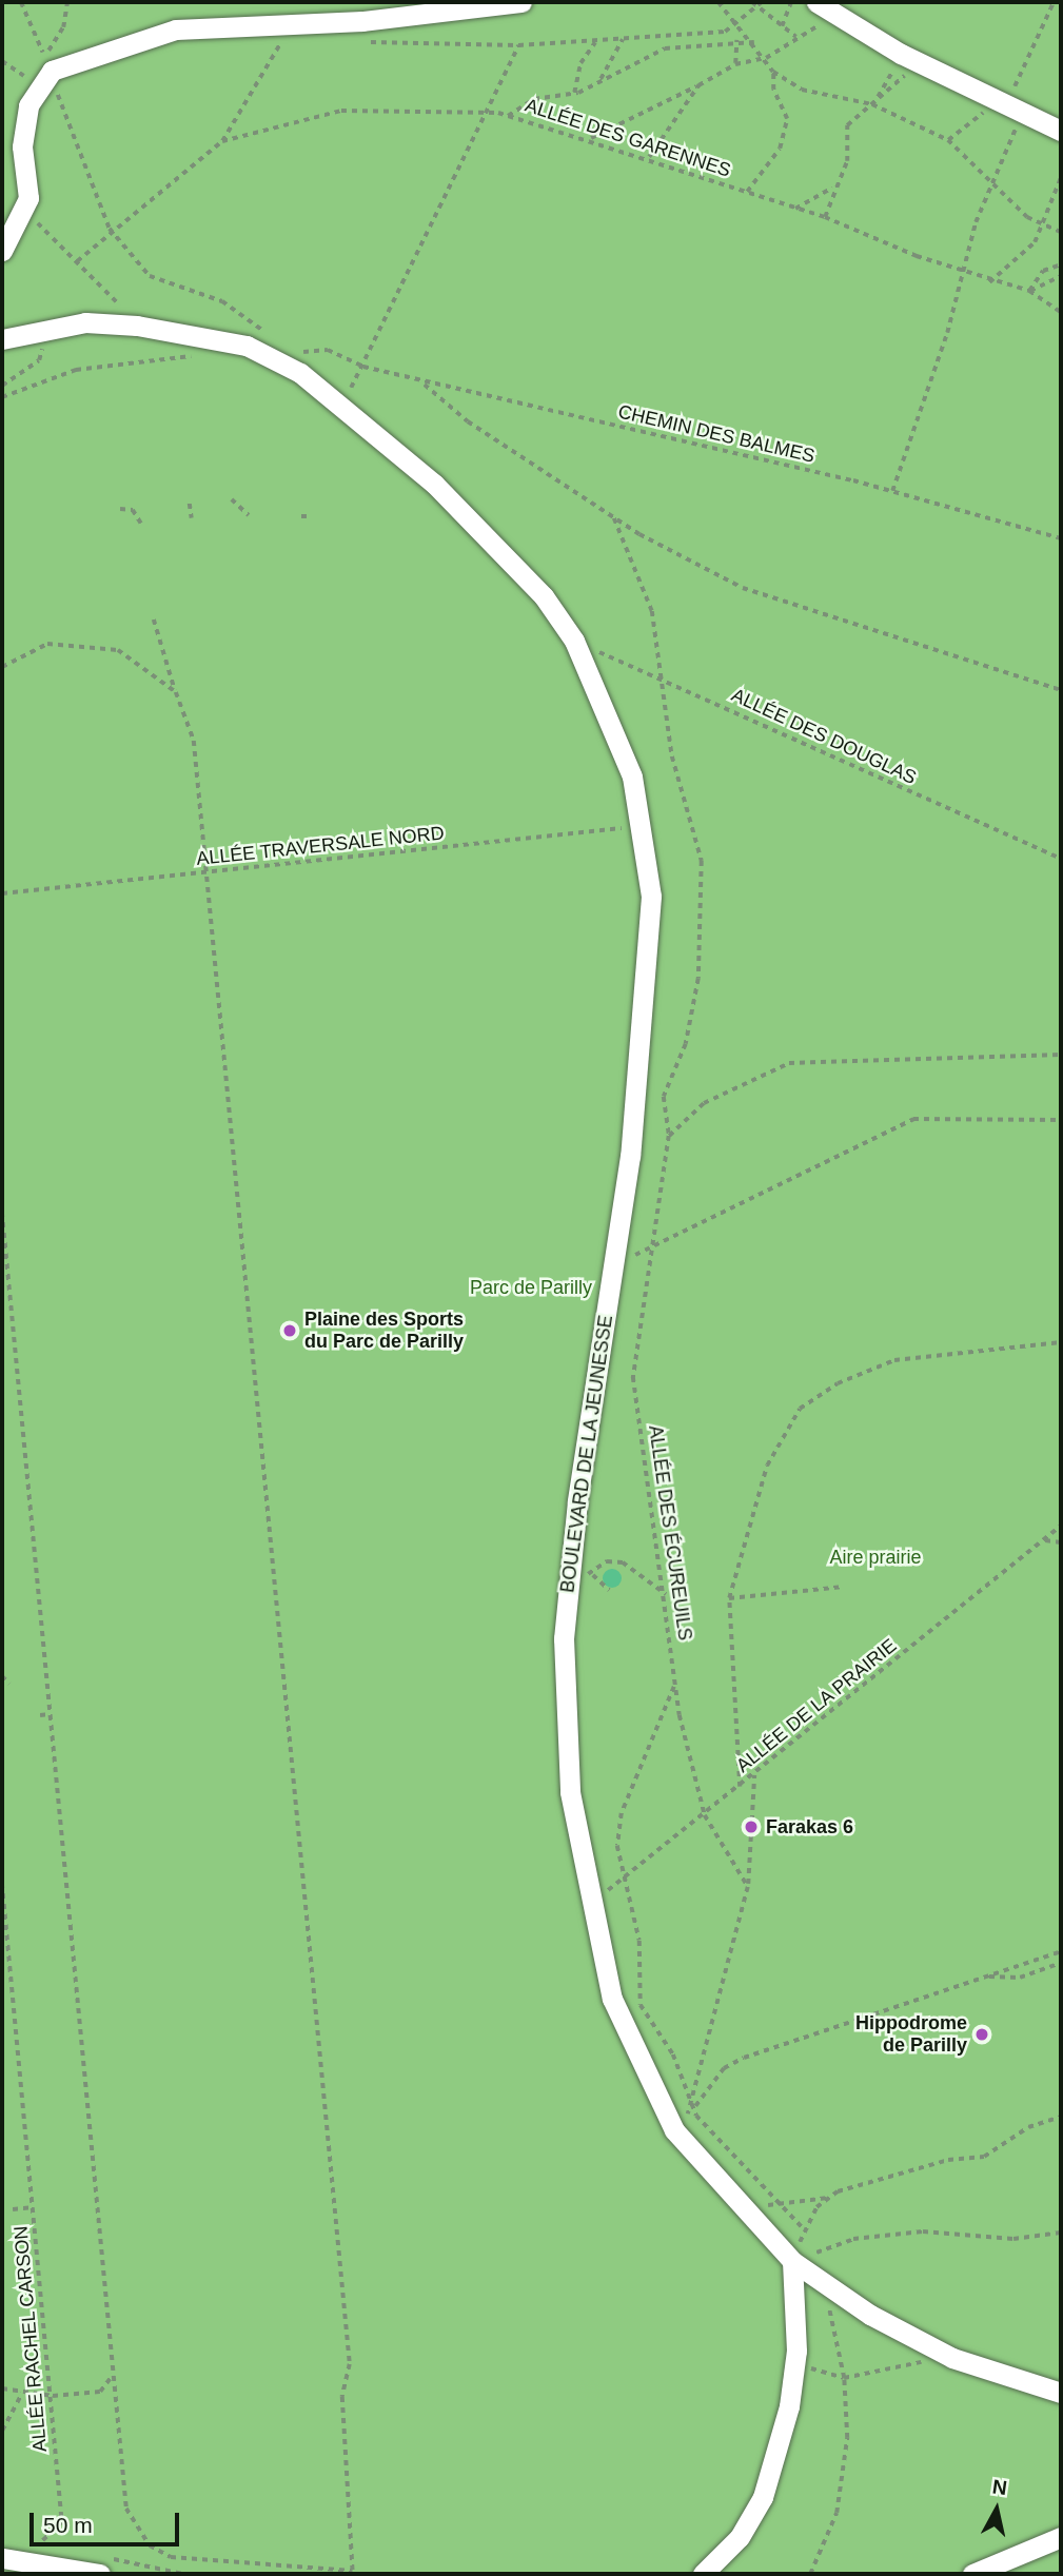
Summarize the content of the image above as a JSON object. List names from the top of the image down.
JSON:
{
  "streets": {
    "street": ["BOULEVARD DE LA JEUNESSE"],
    "path": [
      "ALLÉE DES GARENNES",
      "CHEMIN DES BALMES",
      "ALLÉE DES DOUGLAS",
      "ALLÉE TRAVERSALE NORD",
      "ALLÉE DES ÉCUREUILS",
      "ALLÉE DE LA PRAIRIE",
      "ALLÉE RACHEL CARSON"
    ]
  },
  "crossings": [
    ["CHEMIN DES BALMES", "BOULEVARD DE LA JEUNESSE"],
    ["ALLÉE DES DOUGLAS", "BOULEVARD DE LA JEUNESSE"],
    ["ALLÉE TRAVERSALE NORD", "BOULEVARD DE LA JEUNESSE"],
    ["BOULEVARD DE LA JEUNESSE", "ALLÉE DE LA PRAIRIE"],
    ["ALLÉE DES ÉCUREUILS", "ALLÉE DE LA PRAIRIE"]
  ],
  "parks": ["Parc de Parilly", "Aire prairie"],
  "places": ["Plaine des Sports du Parc de Parilly", "Farakas 6", "Hippodrome de Parilly"],
  "scale_bar": "50 m",
  "north": "top"
}
